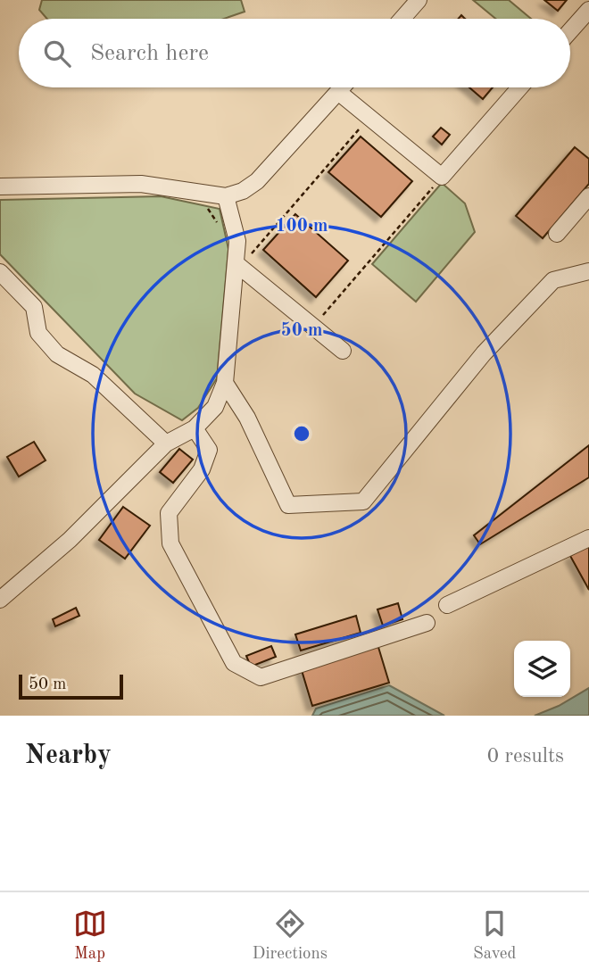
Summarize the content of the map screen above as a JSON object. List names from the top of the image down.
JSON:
{
  "scale_bar": "50 m",
  "page": {
    "search": "Search here",
    "scale": "50 m",
    "heading": ["Nearby", "0 results"],
    "nav": ["Map", "Directions", "Saved"]
  },
  "rings": ["100 m", "50 m"]
}
